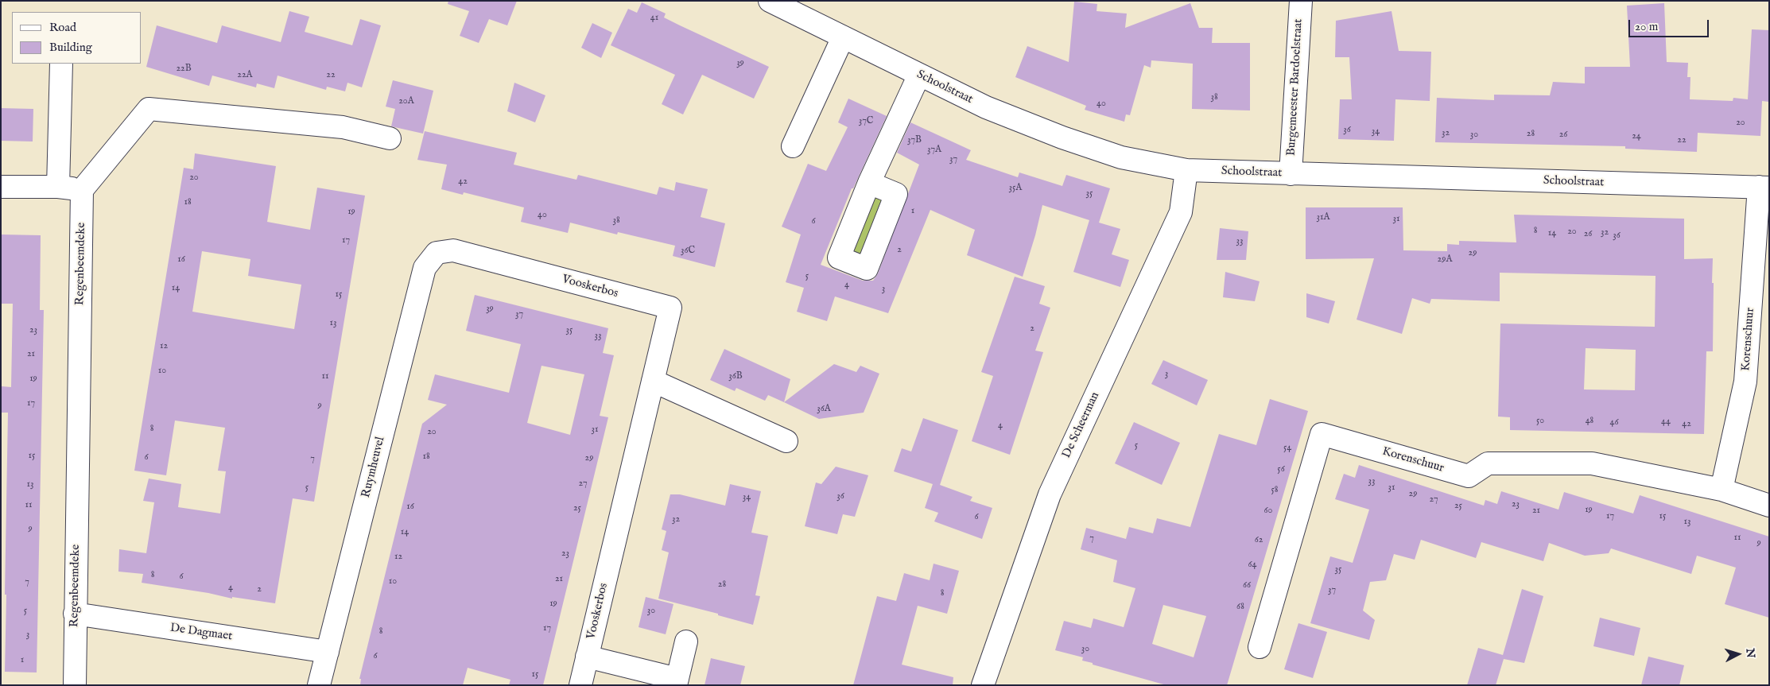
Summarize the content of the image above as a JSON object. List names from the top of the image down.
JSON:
{
  "streets": {
    "street": [
      "Schoolstraat",
      "Burgemeester Bardoelstraat",
      "Regenbeemdeke",
      "Vooskerbos",
      "Korenschuur",
      "De Scheerman",
      "Ruymheuvel",
      "De Dagmaet"
    ]
  },
  "crossings": [
    ["Schoolstraat", "Burgemeester Bardoelstraat"],
    ["Schoolstraat", "Korenschuur"],
    ["Schoolstraat", "De Scheerman"],
    ["Regenbeemdeke", "De Dagmaet"],
    ["Vooskerbos", "Ruymheuvel"],
    ["Ruymheuvel", "De Dagmaet"]
  ],
  "house_numbers": [
    "41",
    "39",
    "22B",
    "22A",
    "22",
    "38",
    "20A",
    "40",
    "37C",
    "20",
    "36",
    "34",
    "32",
    "28",
    "30",
    "26",
    "24",
    "37B",
    "22",
    "37A",
    "37",
    "20",
    "42",
    "35A",
    "35",
    "18",
    "1",
    "19",
    "40",
    "31A",
    "31",
    "38",
    "6",
    "8",
    "20",
    "32",
    "14",
    "26",
    "36",
    "17",
    "33",
    "2",
    "36C",
    "29",
    "16",
    "29A",
    "5",
    "4",
    "14",
    "3",
    "15",
    "39",
    "37",
    "13",
    "2",
    "23",
    "35",
    "33",
    "12",
    "21",
    "10",
    "3",
    "11",
    "36B",
    "19",
    "17",
    "9",
    "36A",
    "50",
    "48",
    "44",
    "46",
    "42",
    "4",
    "8",
    "31",
    "20",
    "5",
    "54",
    "15",
    "18",
    "6",
    "29",
    "7",
    "56",
    "33",
    "27",
    "13",
    "5",
    "31",
    "58",
    "29",
    "36",
    "34",
    "27",
    "23",
    "11",
    "25",
    "16",
    "25",
    "19",
    "60",
    "21",
    "17",
    "15",
    "6",
    "32",
    "13",
    "9",
    "14",
    "11",
    "7",
    "62",
    "9",
    "23",
    "12",
    "64",
    "35",
    "8",
    "6",
    "21",
    "10",
    "7",
    "28",
    "66",
    "4",
    "2",
    "37",
    "8",
    "19",
    "68",
    "5",
    "30",
    "17",
    "8",
    "3",
    "30",
    "6",
    "1",
    "15"
  ],
  "legend": ["Road", "Building"],
  "scale_bar": "20 m",
  "north": "right"
}
